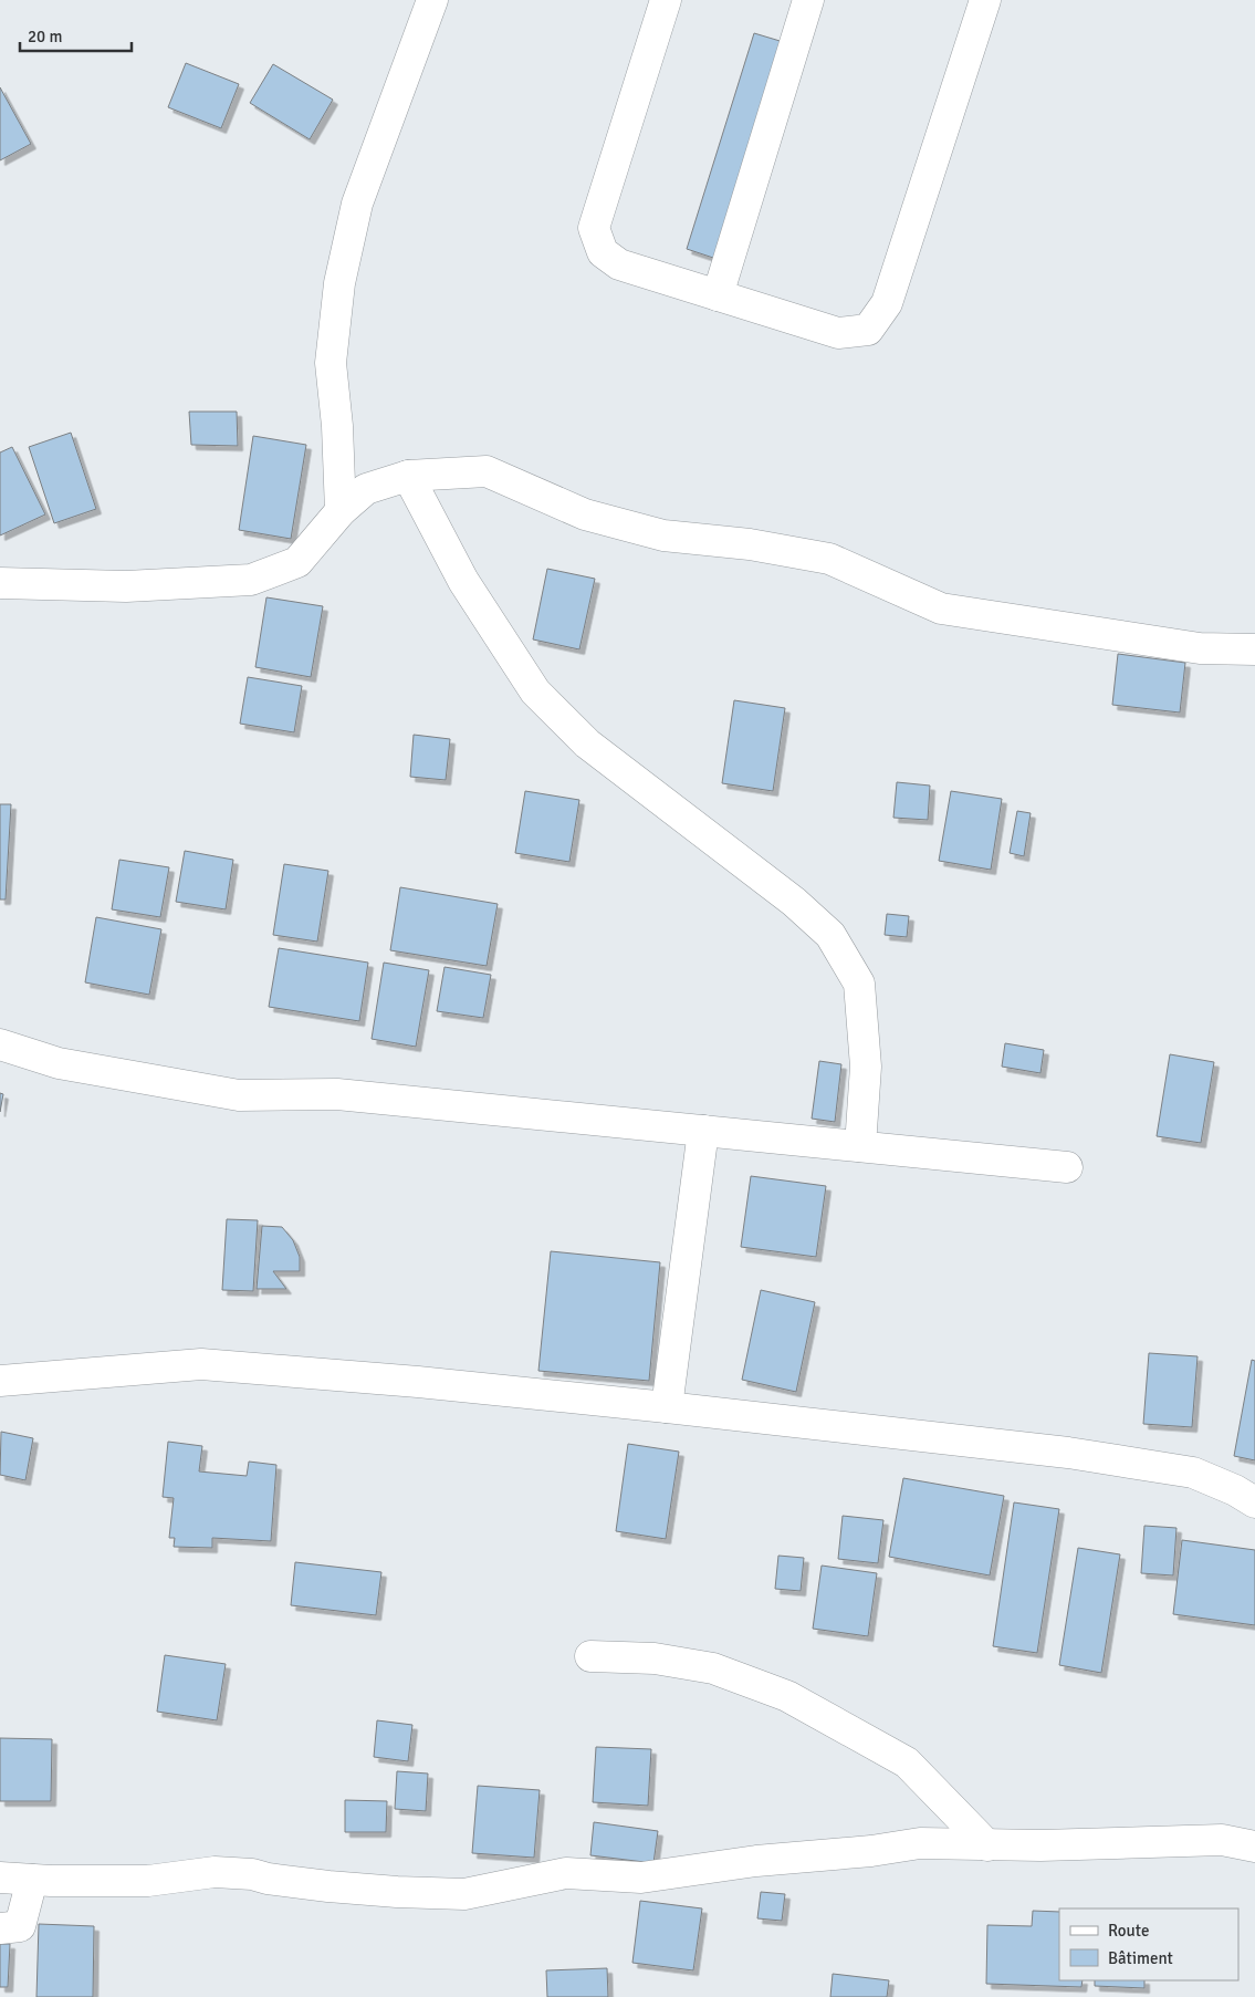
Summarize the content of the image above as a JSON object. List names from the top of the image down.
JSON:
{
  "legend": ["Route", "Bâtiment"],
  "scale_bar": "20 m"
}
